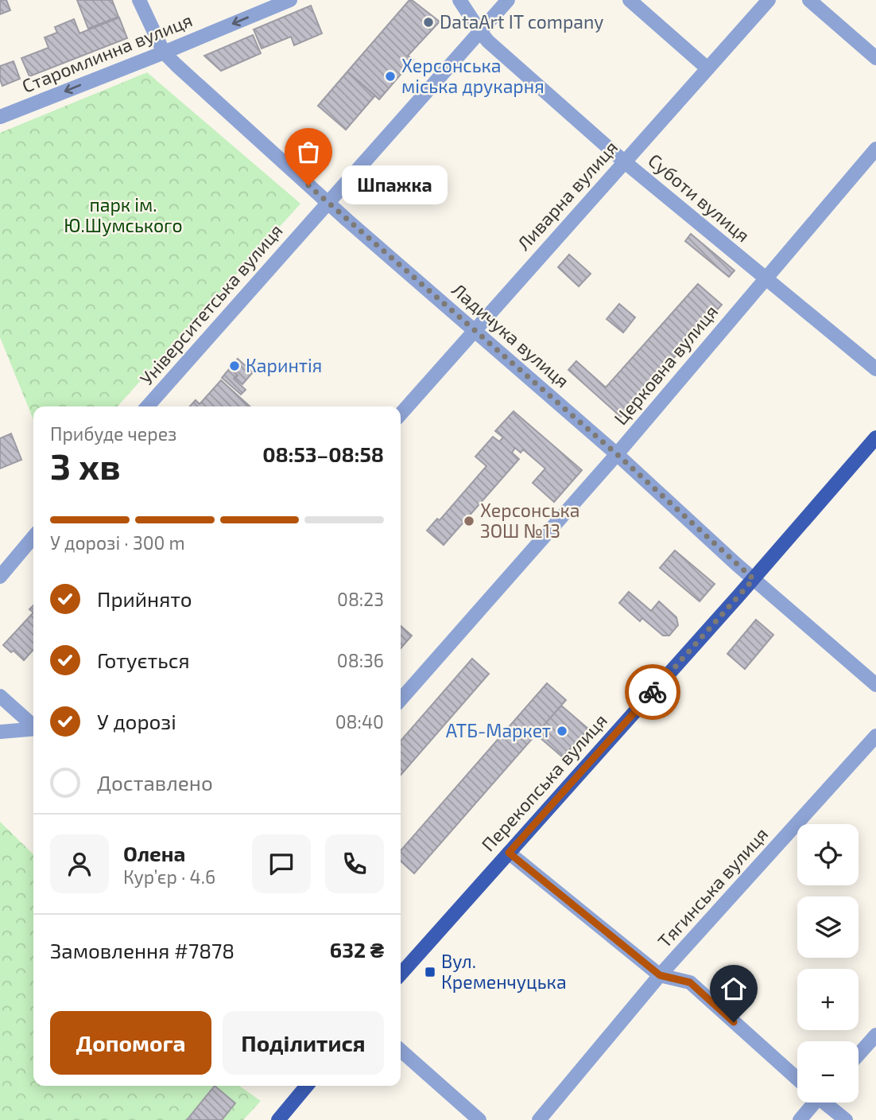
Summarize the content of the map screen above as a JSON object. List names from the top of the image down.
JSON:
{
  "streets": {
    "main road": ["Перекопська вулиця"],
    "street": [
      "Старомлинна вулиця",
      "Ливарна вулиця",
      "Суботи вулиця",
      "Університетська вулиця",
      "Ладичука вулиця",
      "Церковна вулиця",
      "Тягинська вулиця"
    ]
  },
  "crossings": [
    ["Старомлинна вулиця", "Ладичука вулиця"],
    ["Ливарна вулиця", "Суботи вулиця"],
    ["Ливарна вулиця", "Ладичука вулиця"],
    ["Суботи вулиця", "Університетська вулиця"],
    ["Суботи вулиця", "Церковна вулиця"],
    ["Університетська вулиця", "Ладичука вулиця"],
    ["Ладичука вулиця", "Церковна вулиця"],
    ["Ладичука вулиця", "Перекопська вулиця"]
  ],
  "one_way": ["Старомлинна вулиця"],
  "parks": ["парк ім. Ю.Шумського"],
  "places": {
    "other": [
      "DataArt IT company",
      "Херсонська міська друкарня",
      "Шпажка",
      "Каринтія",
      "Херсонська ЗОШ №13",
      "АТБ-Маркет"
    ],
    "transit": ["Вул. Кременчуцька"]
  },
  "page": {
    "bubble": "Шпажка",
    "heading": ["3 хв", "Прибуде через", "08:53–08:58"],
    "panel": [
      "Олена",
      "Кур’єр · 4.6",
      "Замовлення #7878",
      "632 ₴"
    ],
    "bar": "У дорозі · 300 m",
    "list": [
      ["Прийнято", "08:23"],
      ["Готується", "08:36"],
      ["У дорозі", "08:40"],
      "Доставлено"
    ],
    "map_buttons": ["+", "−"],
    "buttons": ["Допомога", "Поділитися"]
  }
}
